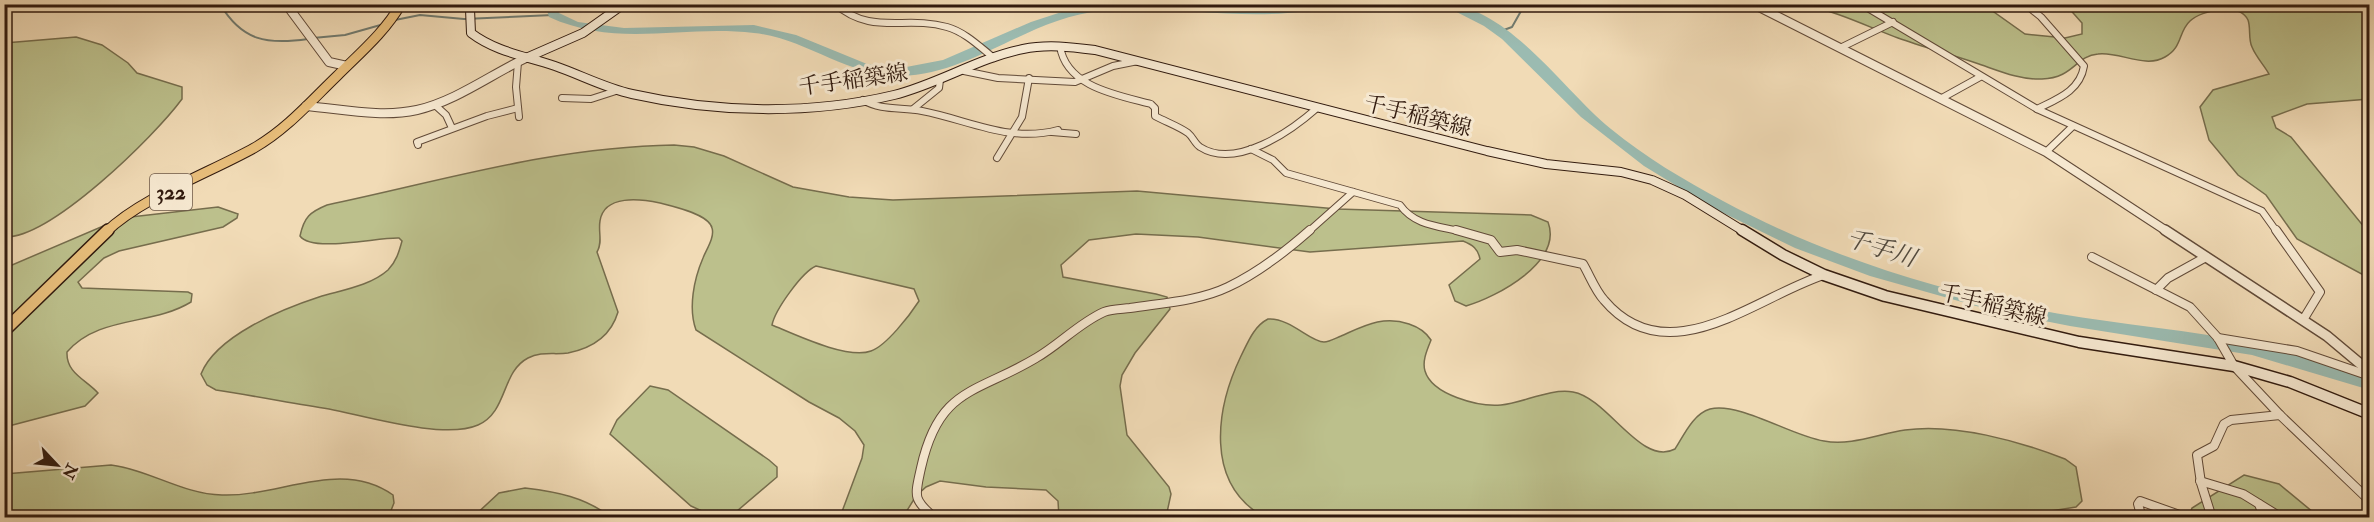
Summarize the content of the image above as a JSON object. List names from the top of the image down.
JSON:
{
  "streets": {
    "highway": ["322"],
    "main road": ["千手稲築線"]
  },
  "water": ["千手川"],
  "north": "bottom right"
}
